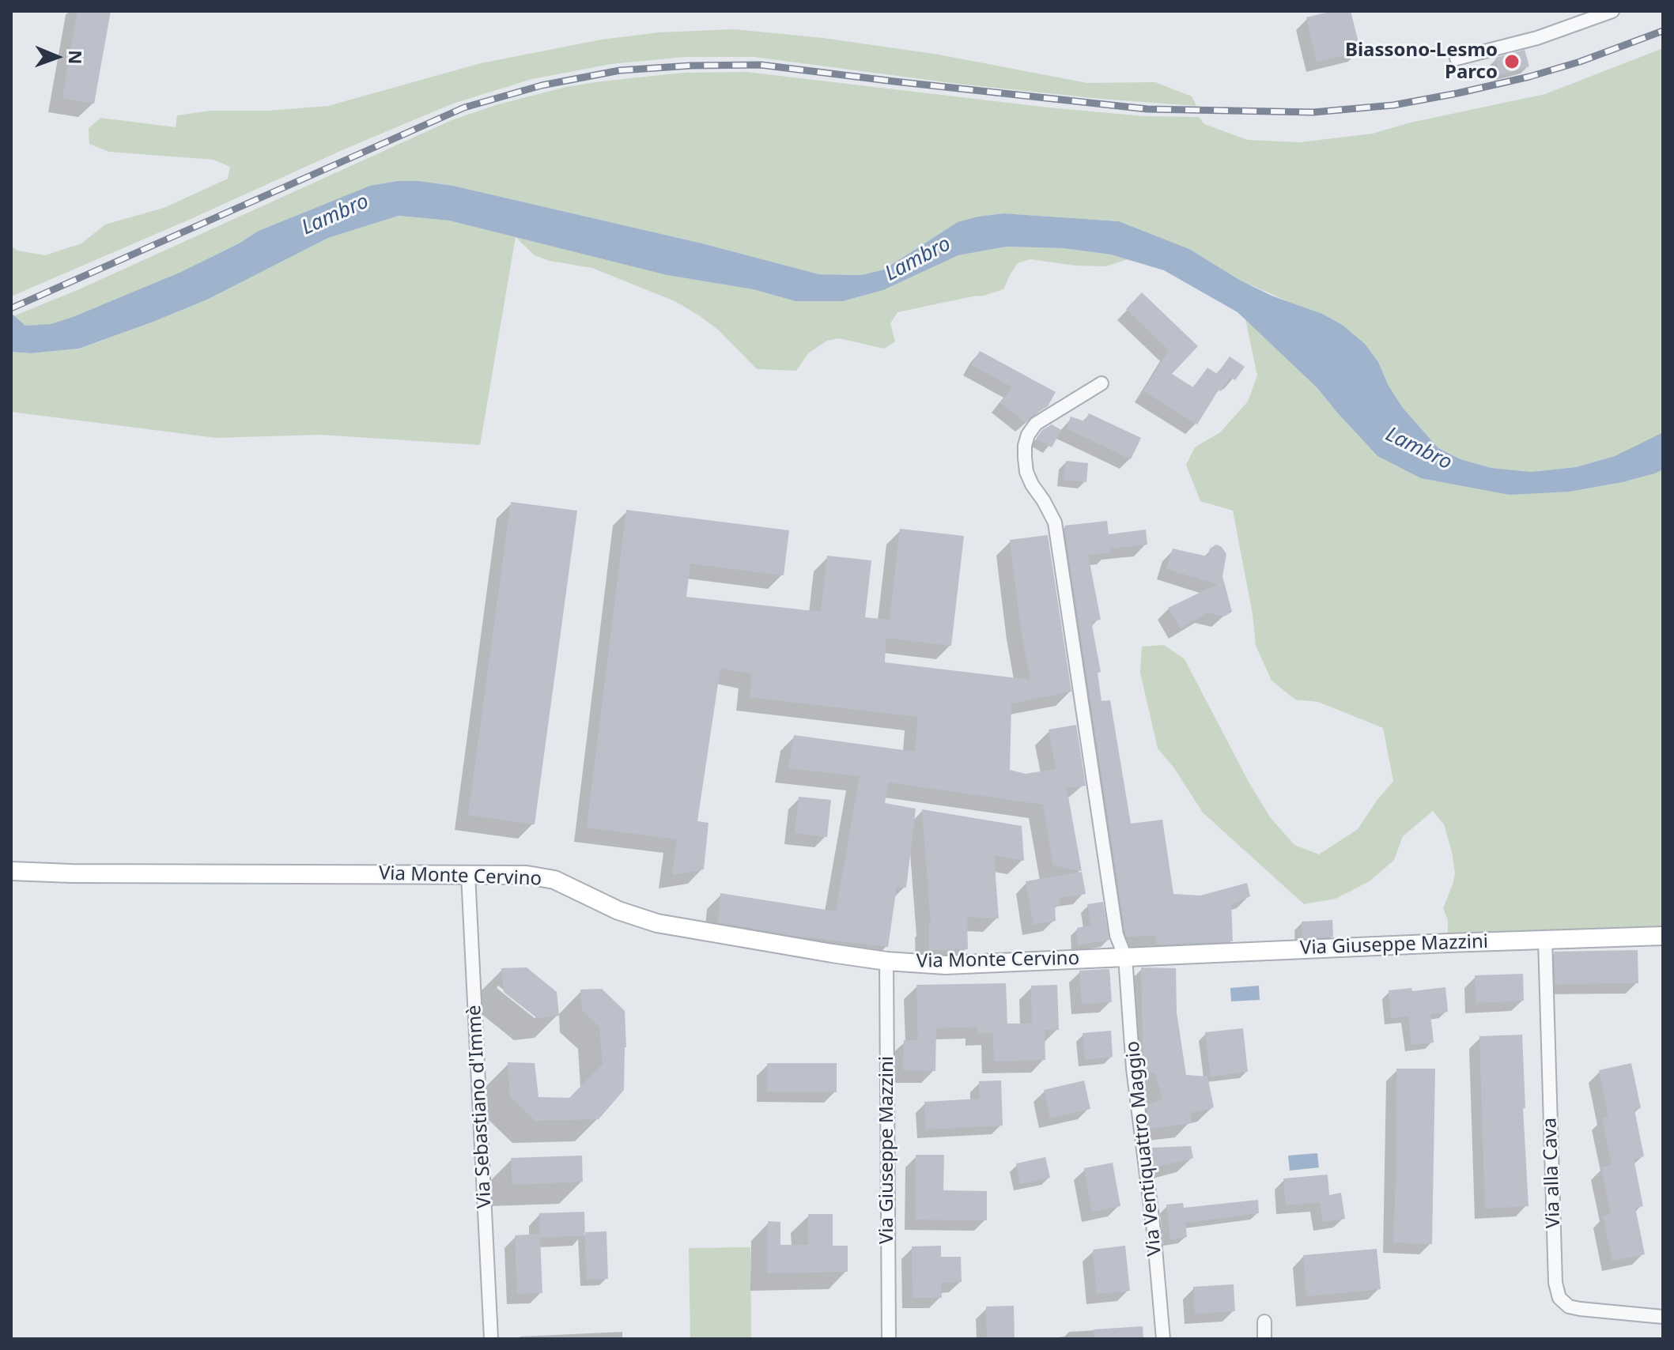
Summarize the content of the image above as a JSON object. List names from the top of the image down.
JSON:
{
  "streets": {
    "street": [
      "Via Monte Cervino",
      "Via Giuseppe Mazzini",
      "Via Sebastiano d'Immè",
      "Via Ventiquattro Maggio",
      "Via alla Cava"
    ]
  },
  "crossings": [
    ["Via Monte Cervino", "Via Giuseppe Mazzini"],
    ["Via Monte Cervino", "Via Sebastiano d'Immè"],
    ["Via Monte Cervino", "Via Ventiquattro Maggio"],
    ["Via Giuseppe Mazzini", "Via Ventiquattro Maggio"],
    ["Via Giuseppe Mazzini", "Via alla Cava"]
  ],
  "water": ["Lambro"],
  "places": ["Biassono-Lesmo Parco"],
  "north": "right"
}
